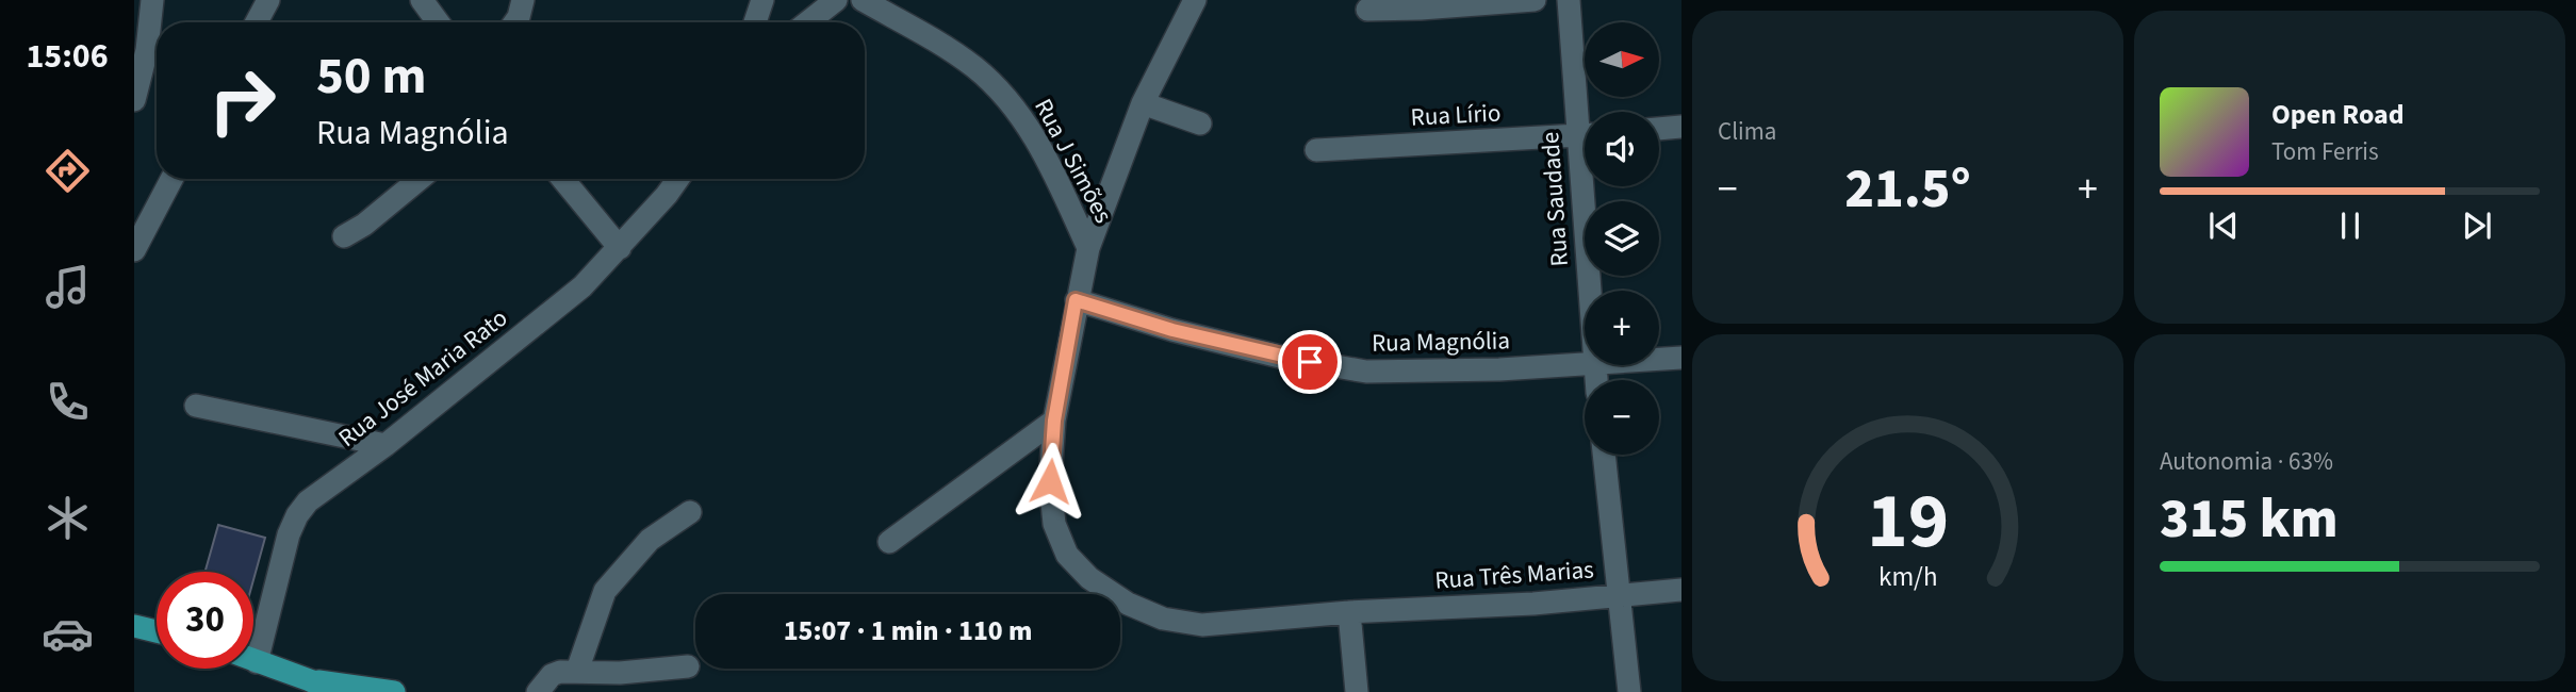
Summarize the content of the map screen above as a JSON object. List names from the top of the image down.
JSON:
{
  "streets": {
    "street": [
      "Rua Lírio",
      "Rua J Simões",
      "Rua Saudade",
      "Rua Magnólia",
      "Rua José Maria Rato",
      "Rua Três Marias"
    ]
  },
  "crossings": [
    ["Rua J Simões", "Rua Três Marias"],
    ["Rua Magnólia", "Rua Três Marias"]
  ],
  "north": "right",
  "page": {
    "tabs": "15:06",
    "tile": [
      "Clima",
      ["Autonomia · 63%", "315 km"]
    ],
    "map_buttons": ["+", "−"],
    "turn": ["50 m", "Rua Magnólia"],
    "song": ["Open Road", "Tom Ferris"],
    "heat": ["−", "21.5°", "+"],
    "limit": "30",
    "trip": "15:07 · 1 min · 110 m",
    "gauge": ["19", "km/h"]
  }
}
